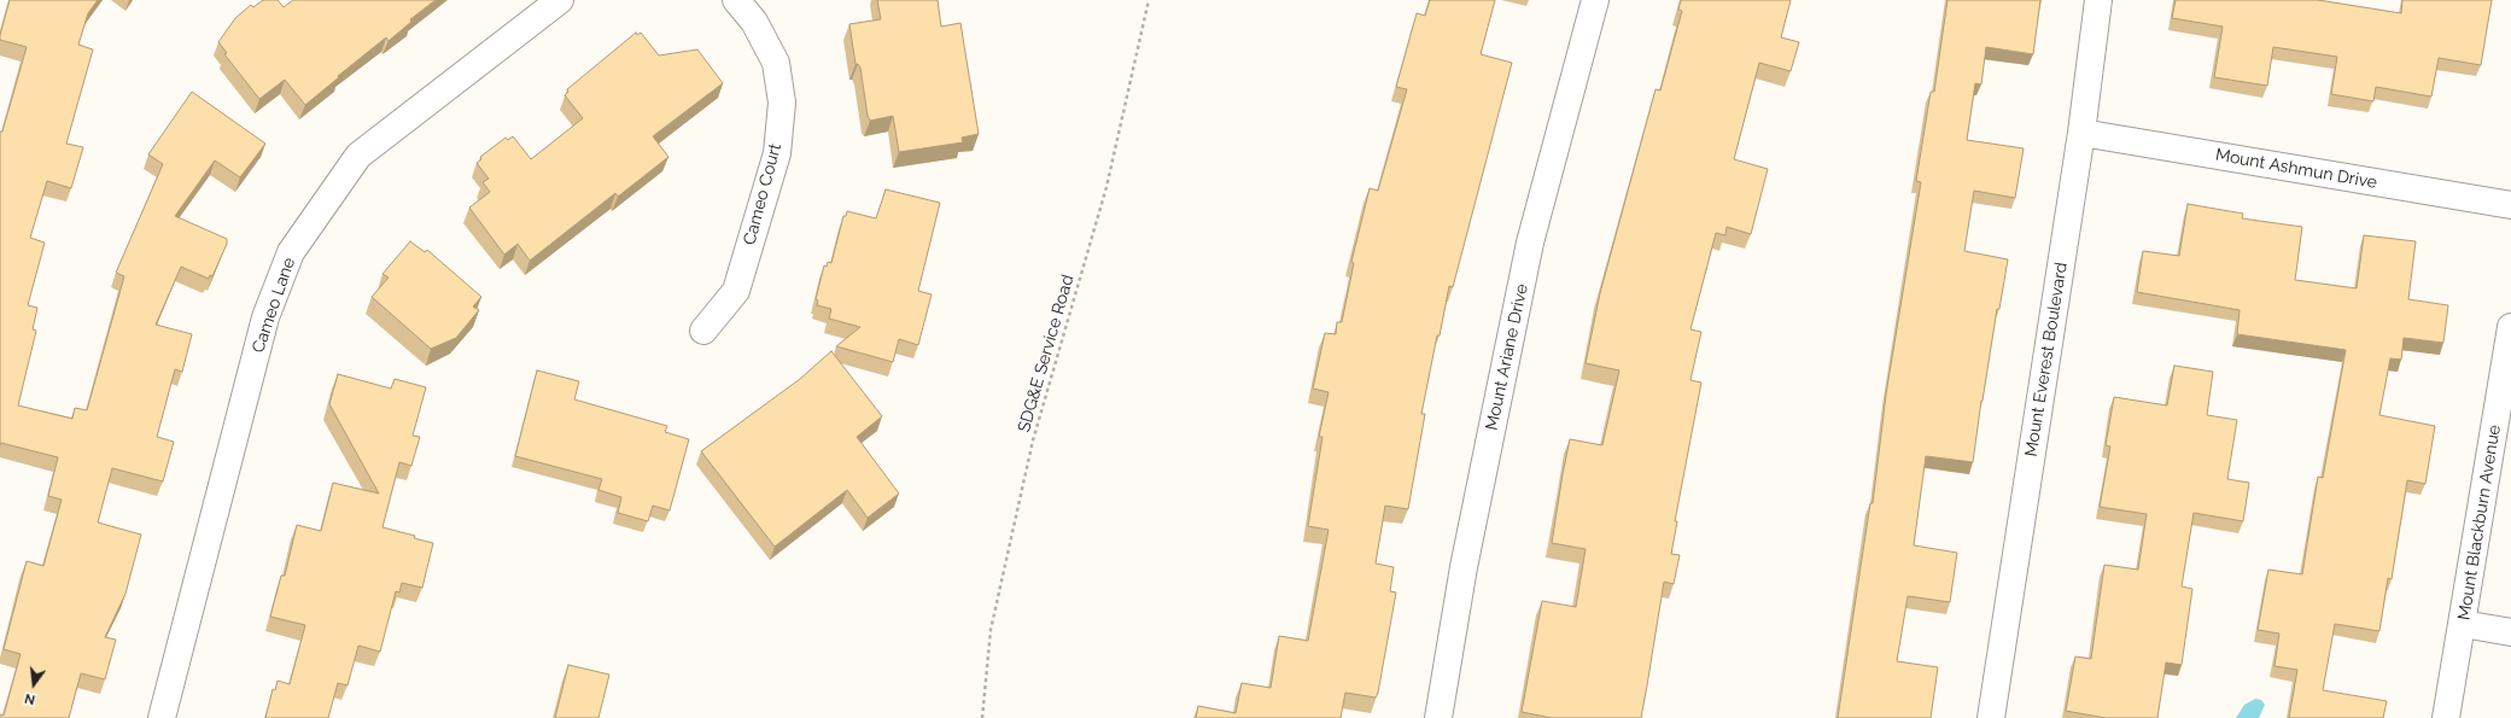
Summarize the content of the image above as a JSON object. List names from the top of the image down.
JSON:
{
  "streets": {
    "street": [
      "Mount Ashmun Drive",
      "Cameo Court",
      "Cameo Lane",
      "Mount Ariane Drive",
      "Mount Everest Boulevard",
      "Mount Blackburn Avenue"
    ],
    "path": ["SDG&E Service Road"]
  },
  "crossings": [
    ["Mount Ashmun Drive", "Mount Everest Boulevard"]
  ],
  "north": "bottom"
}
